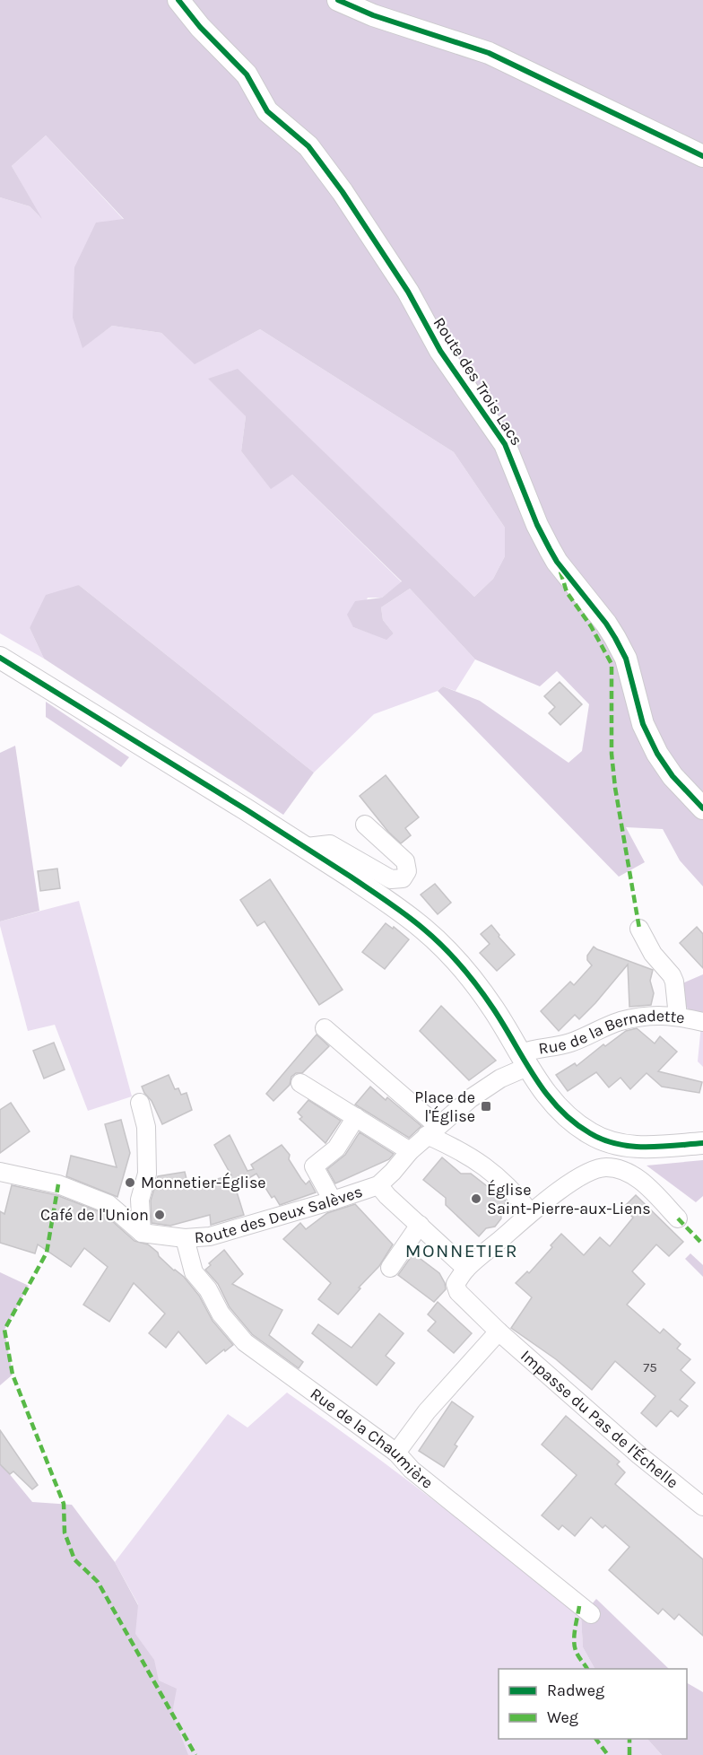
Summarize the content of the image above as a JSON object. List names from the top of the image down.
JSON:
{
  "streets": {
    "street": [
      "Route des Trois Lacs",
      "Rue de la Bernadette",
      "Route des Deux Salèves",
      "Impasse du Pas de l'Échelle",
      "Rue de la Chaumière"
    ]
  },
  "crossings": [
    ["Rue de la Bernadette", "Route des Deux Salèves"],
    ["Route des Deux Salèves", "Rue de la Chaumière"]
  ],
  "districts": ["MONNETIER"],
  "places": {
    "transit": ["Place de l'Église"],
    "other": ["Monnetier-Église", "Église Saint-Pierre-aux-Liens", "Café de l'Union"]
  },
  "house_numbers": ["75"],
  "legend": ["Radweg", "Weg"]
}
